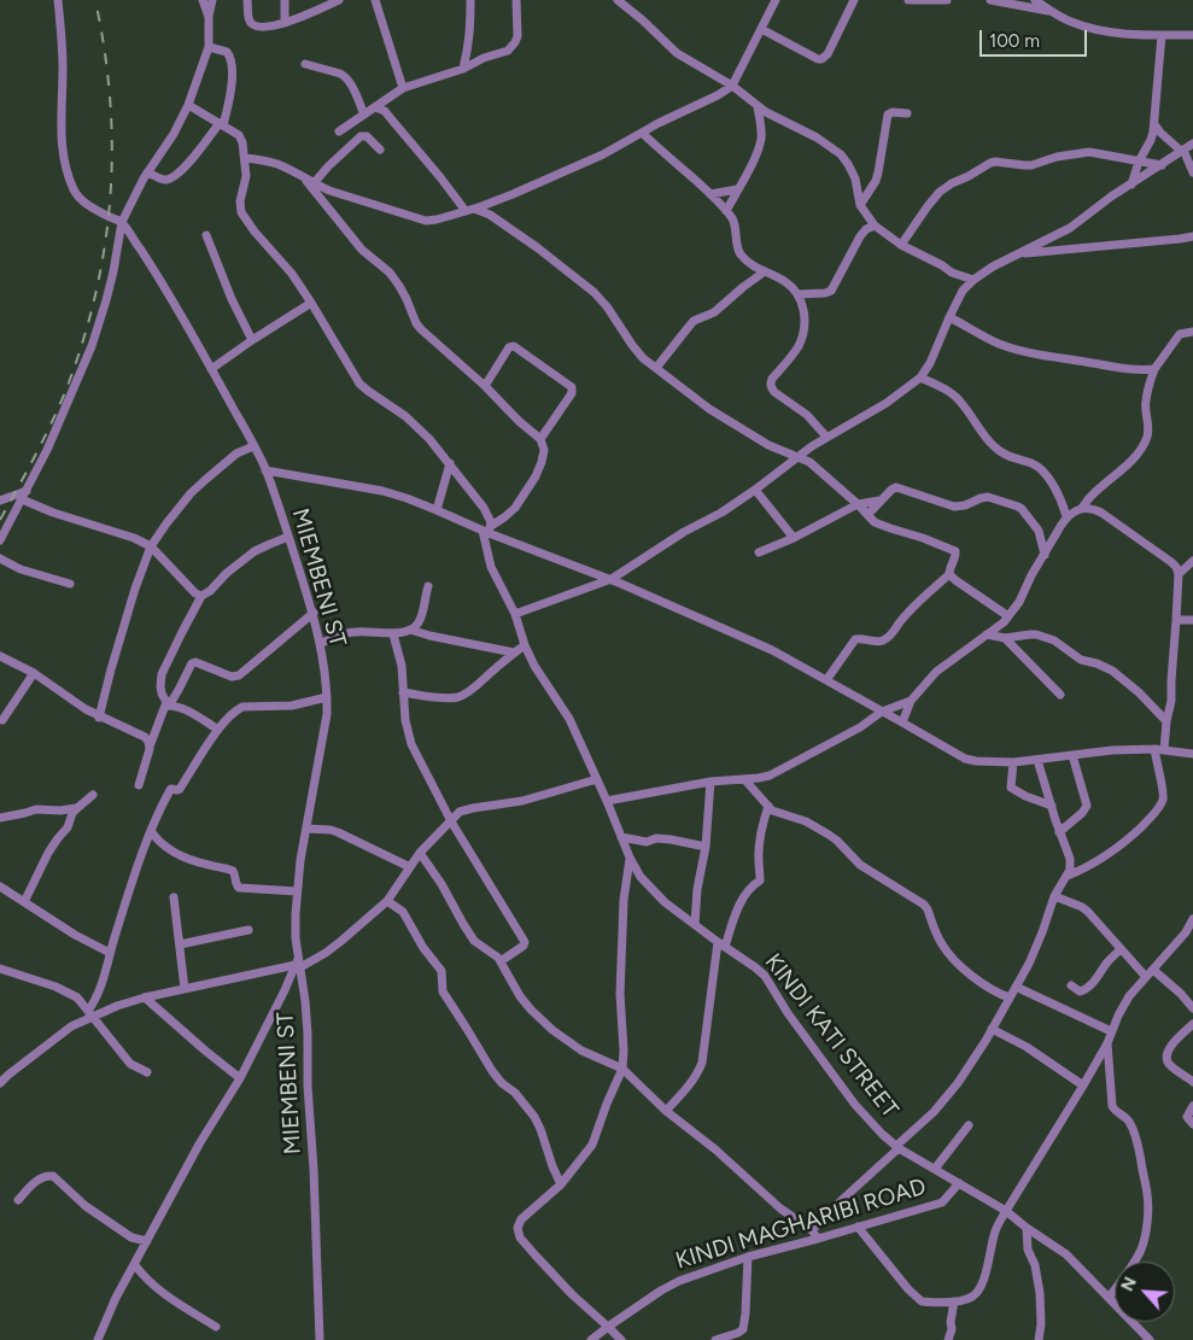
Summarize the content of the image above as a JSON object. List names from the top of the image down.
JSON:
{
  "streets": {
    "street": ["MIEMBENI ST", "KINDI KATI STREET", "KINDI MAGHARIBI ROAD"]
  },
  "crossings": [
    ["KINDI KATI STREET", "KINDI MAGHARIBI ROAD"]
  ],
  "scale_bar": "100 m",
  "north": "top left"
}
